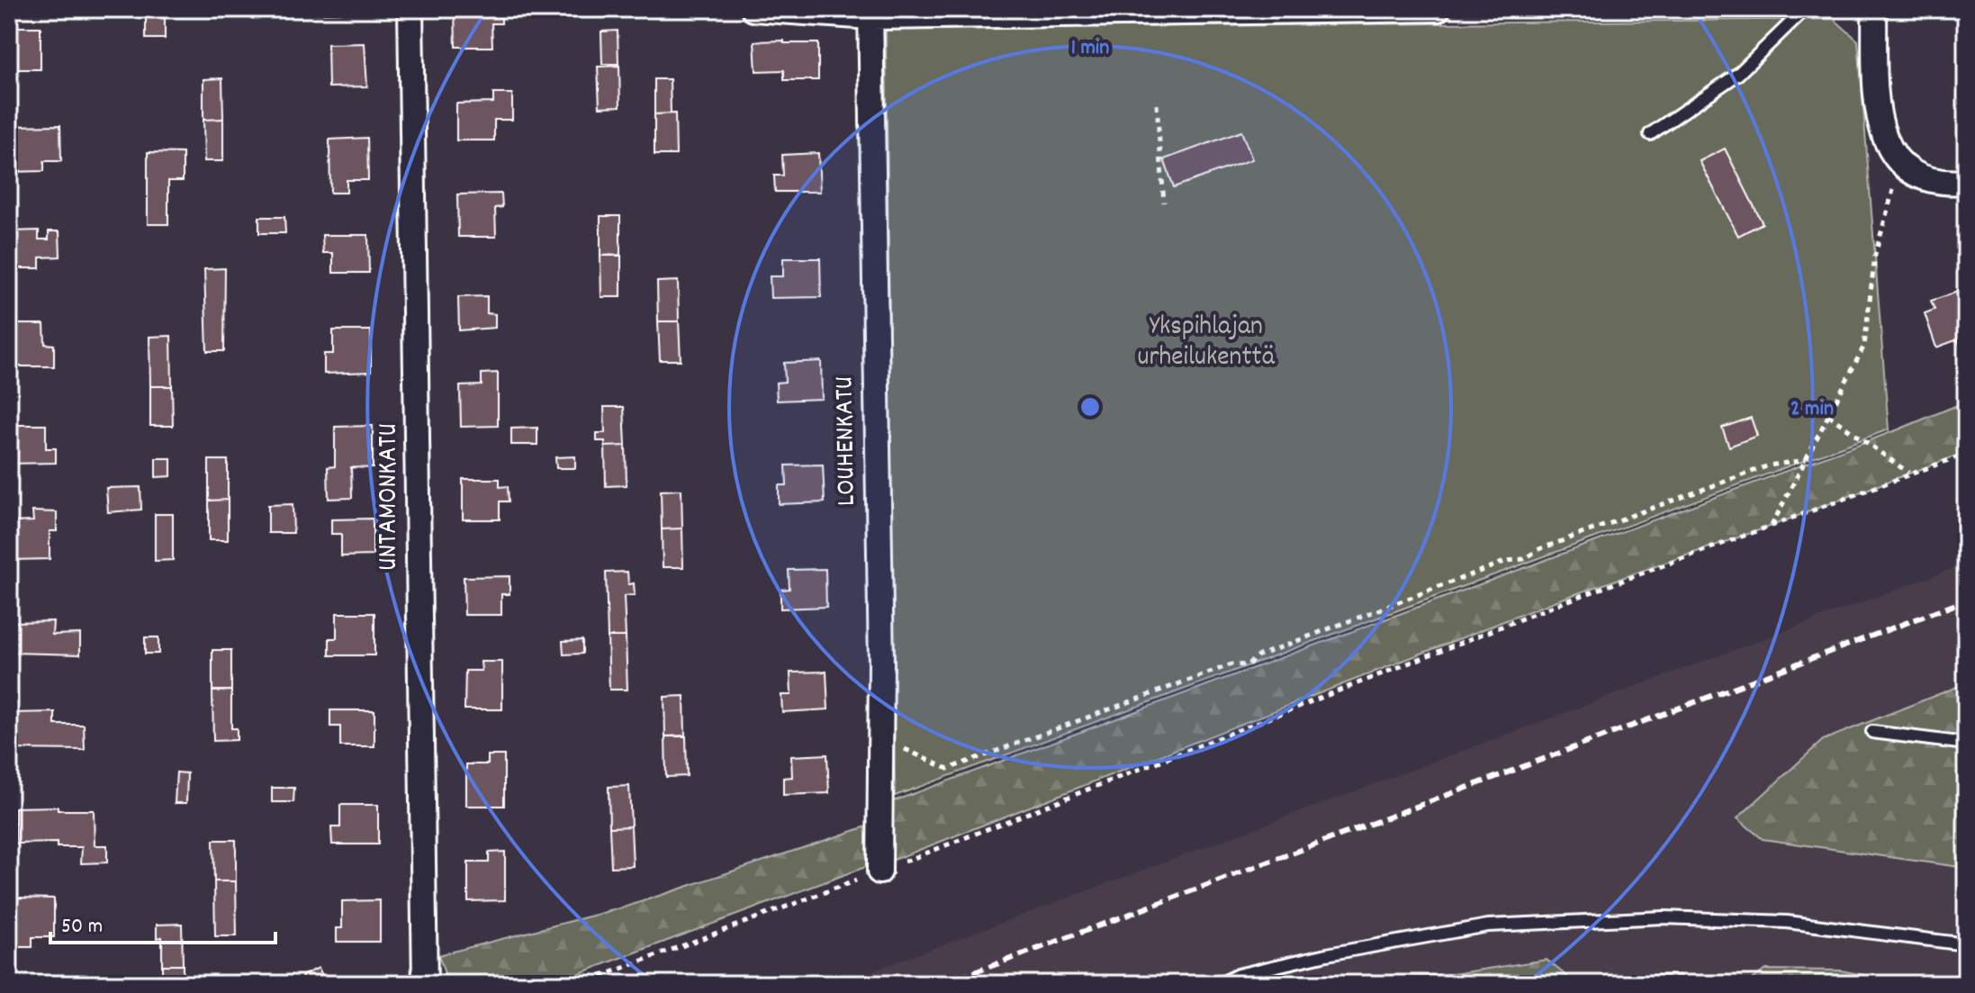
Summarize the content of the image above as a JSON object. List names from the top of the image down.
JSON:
{
  "streets": {
    "street": ["LOUHENKATU", "UNTAMONKATU"]
  },
  "parks": ["Ykspihlajan urheilukenttä"],
  "scale_bar": "50 m",
  "rings": ["1 min", "2 min"]
}
